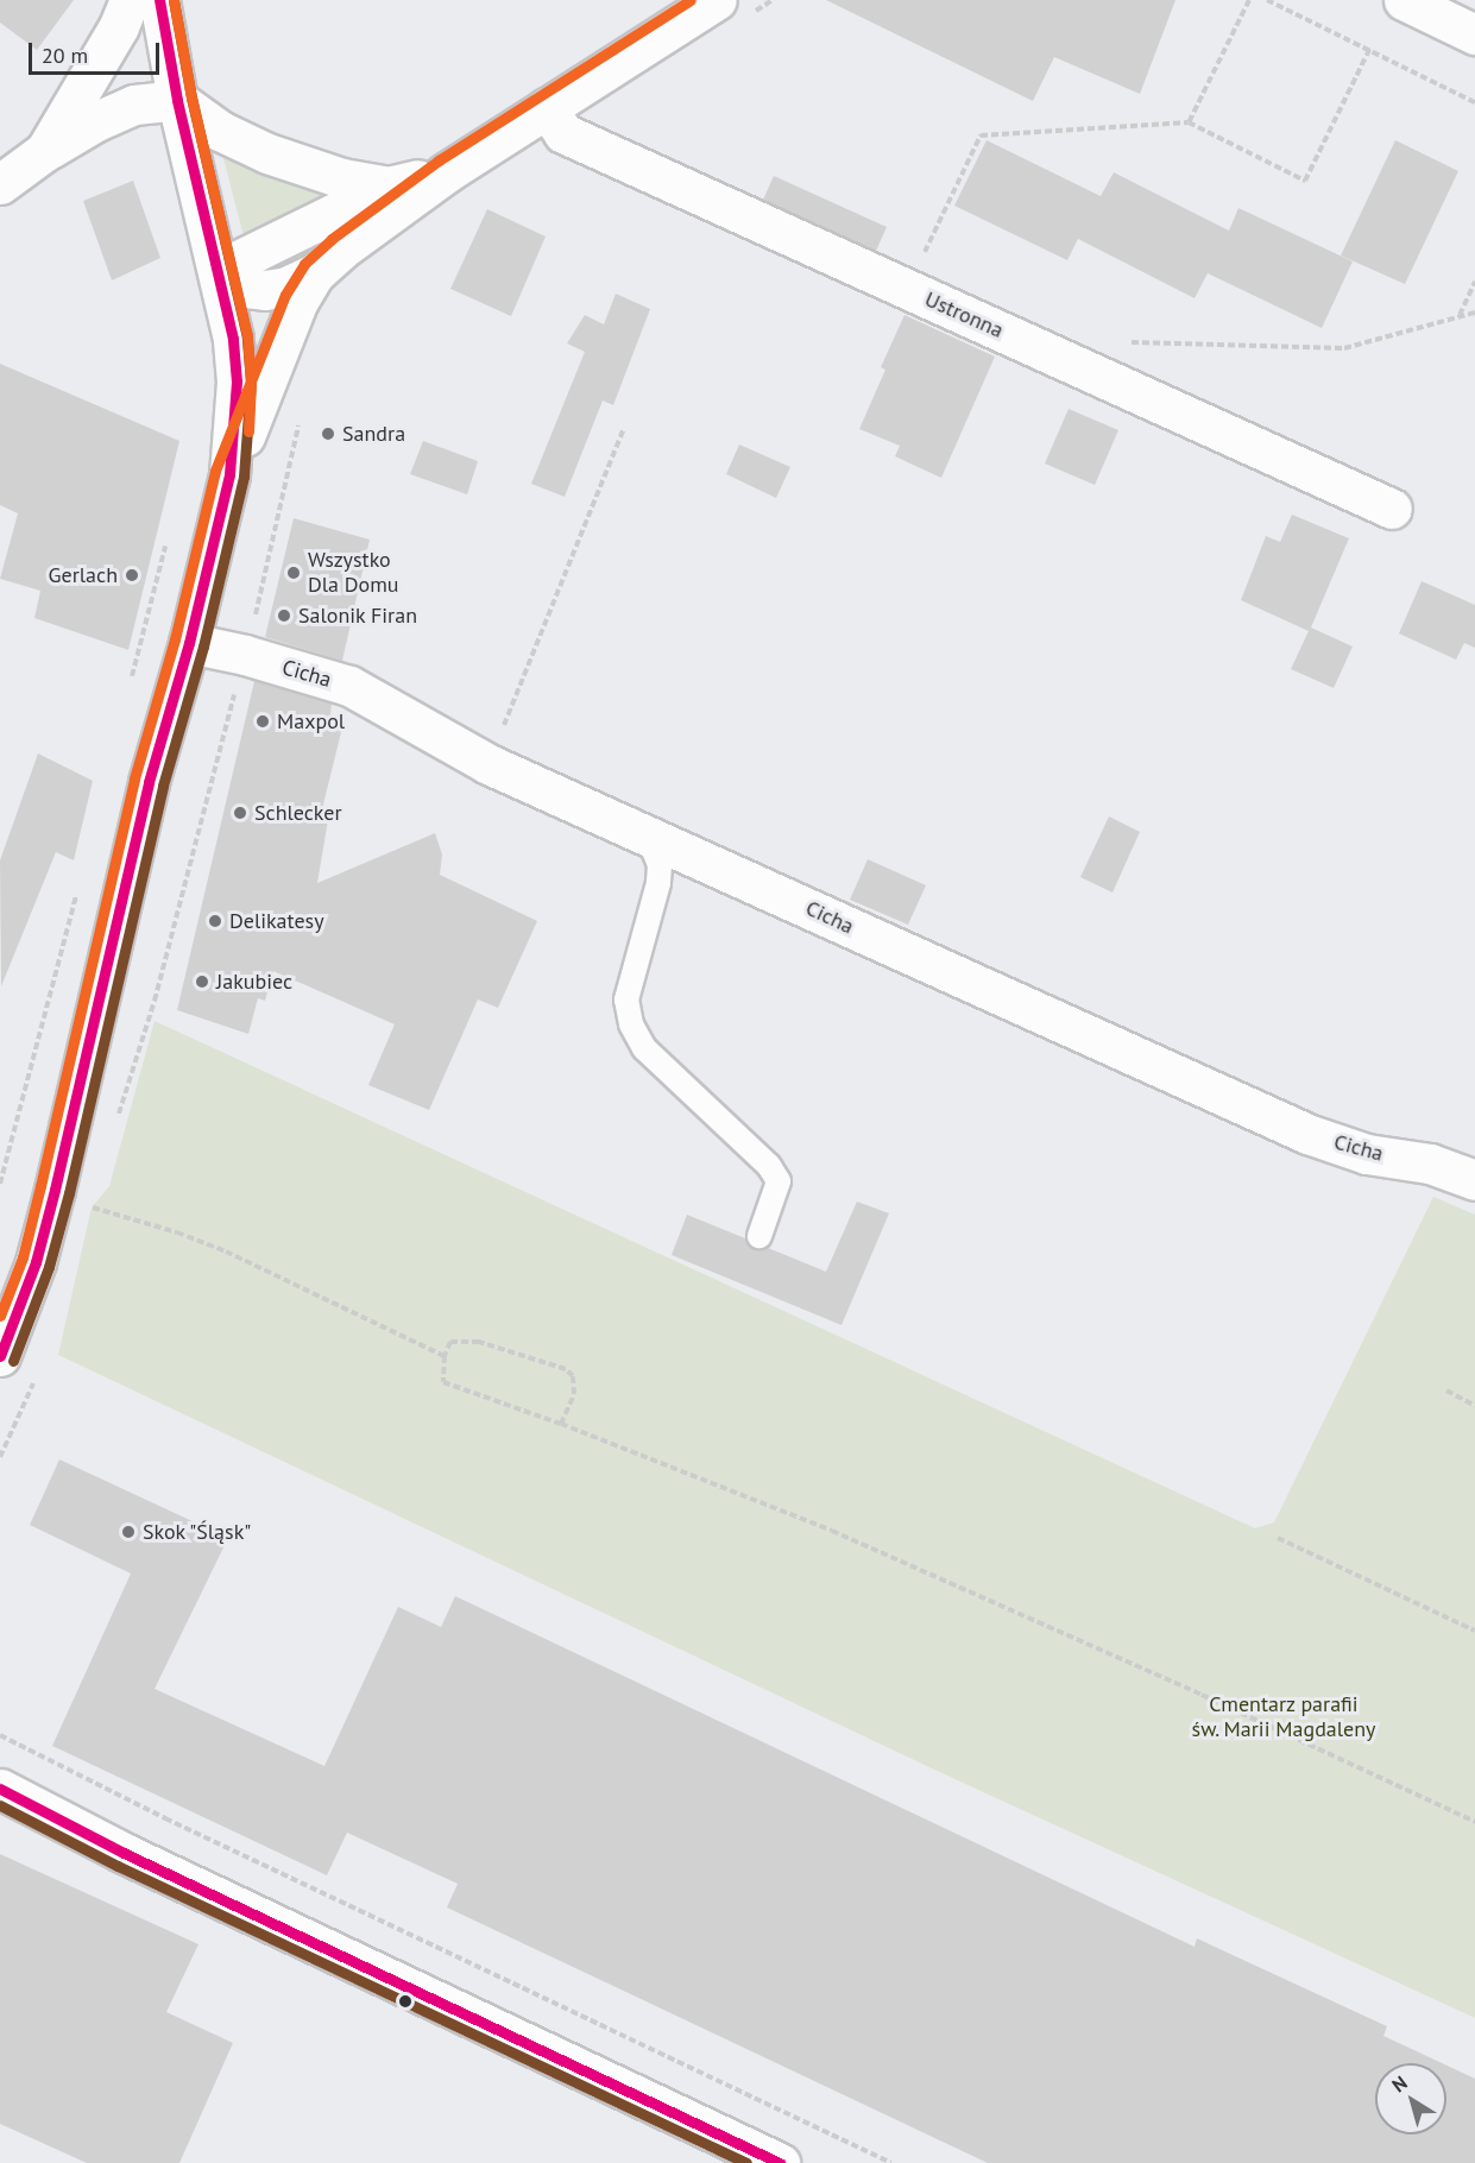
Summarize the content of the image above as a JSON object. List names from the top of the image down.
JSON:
{
  "streets": {
    "street": ["Ustronna", "Cicha"]
  },
  "parks": ["Cmentarz parafii św. Marii Magdaleny"],
  "places": [
    "Sandra",
    "Wszystko Dla Domu",
    "Gerlach",
    "Salonik Firan",
    "Maxpol",
    "Schlecker",
    "Delikatesy",
    "Jakubiec",
    "Skok \"Śląsk\""
  ],
  "scale_bar": "20 m",
  "north": "top left"
}
